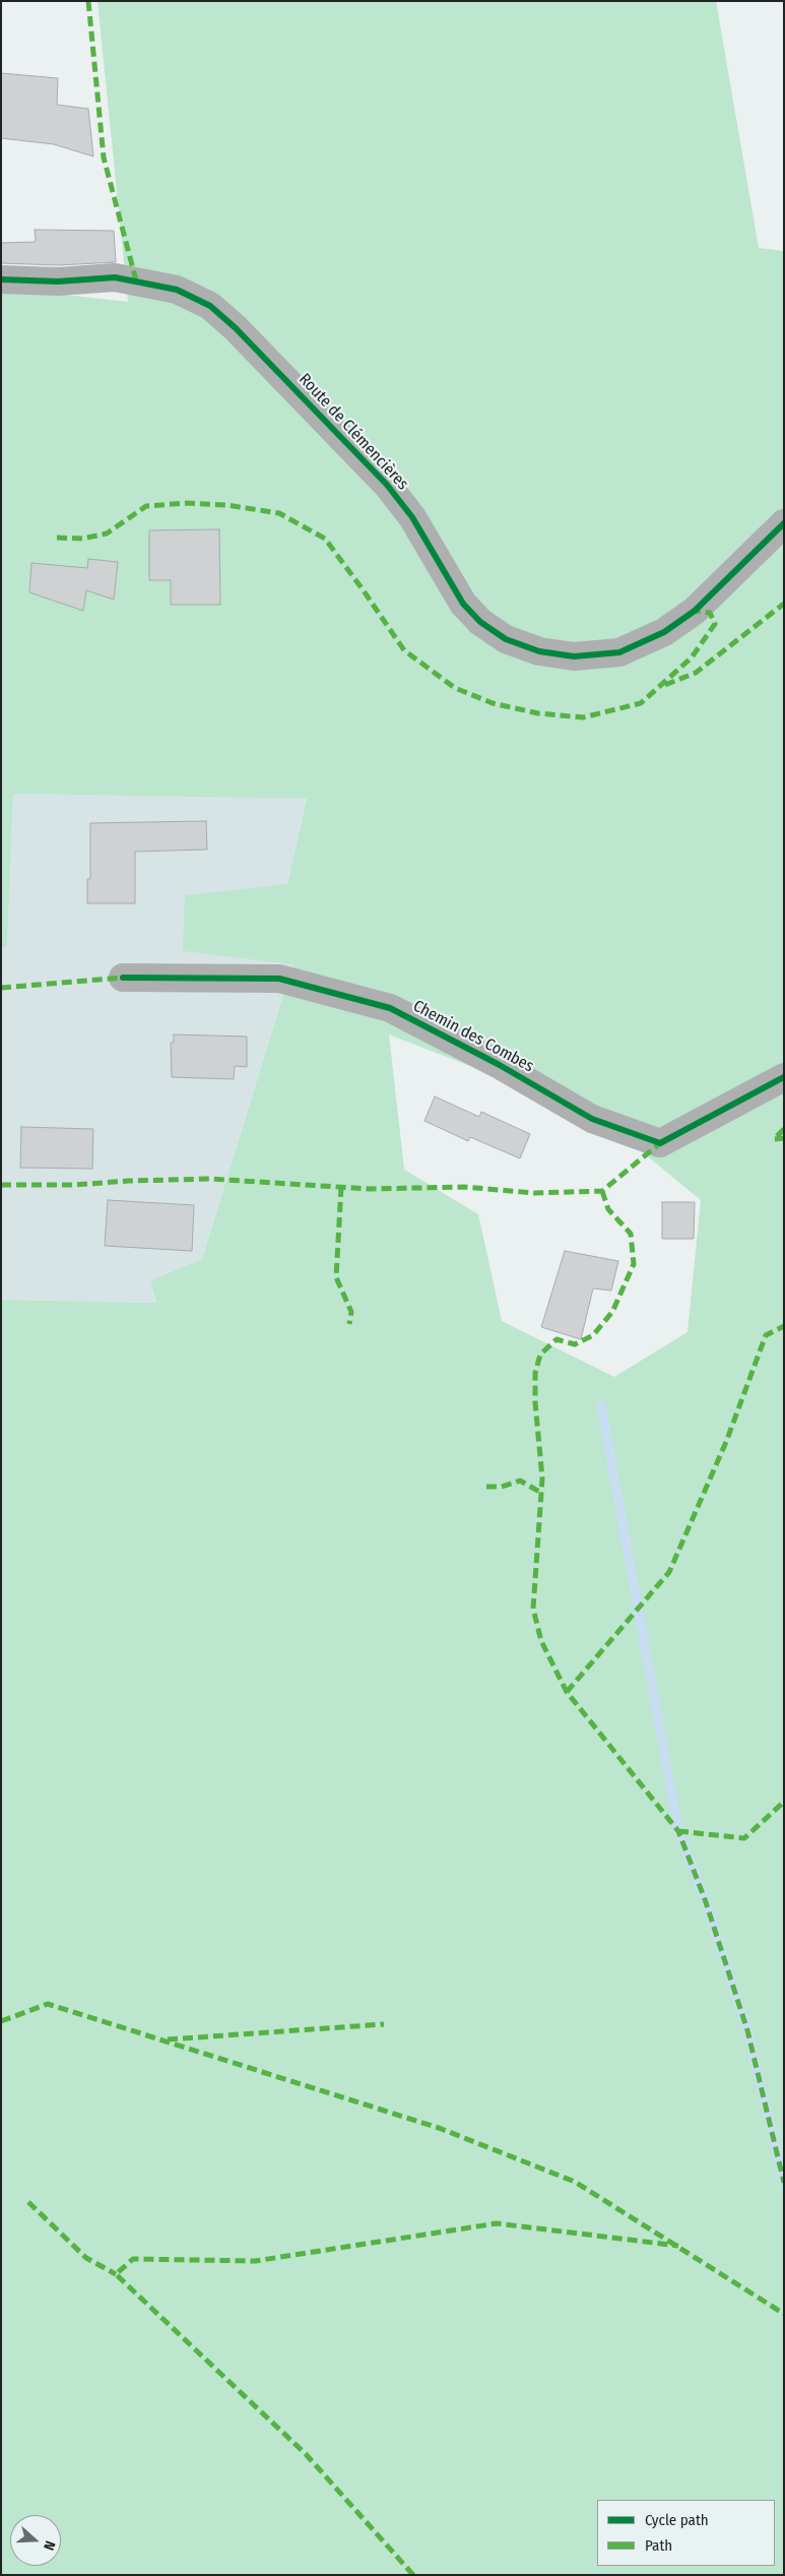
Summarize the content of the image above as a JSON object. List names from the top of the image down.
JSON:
{
  "streets": {
    "street": ["Route de Clémencières", "Chemin des Combes"]
  },
  "legend": ["Cycle path", "Path"],
  "north": "right"
}
